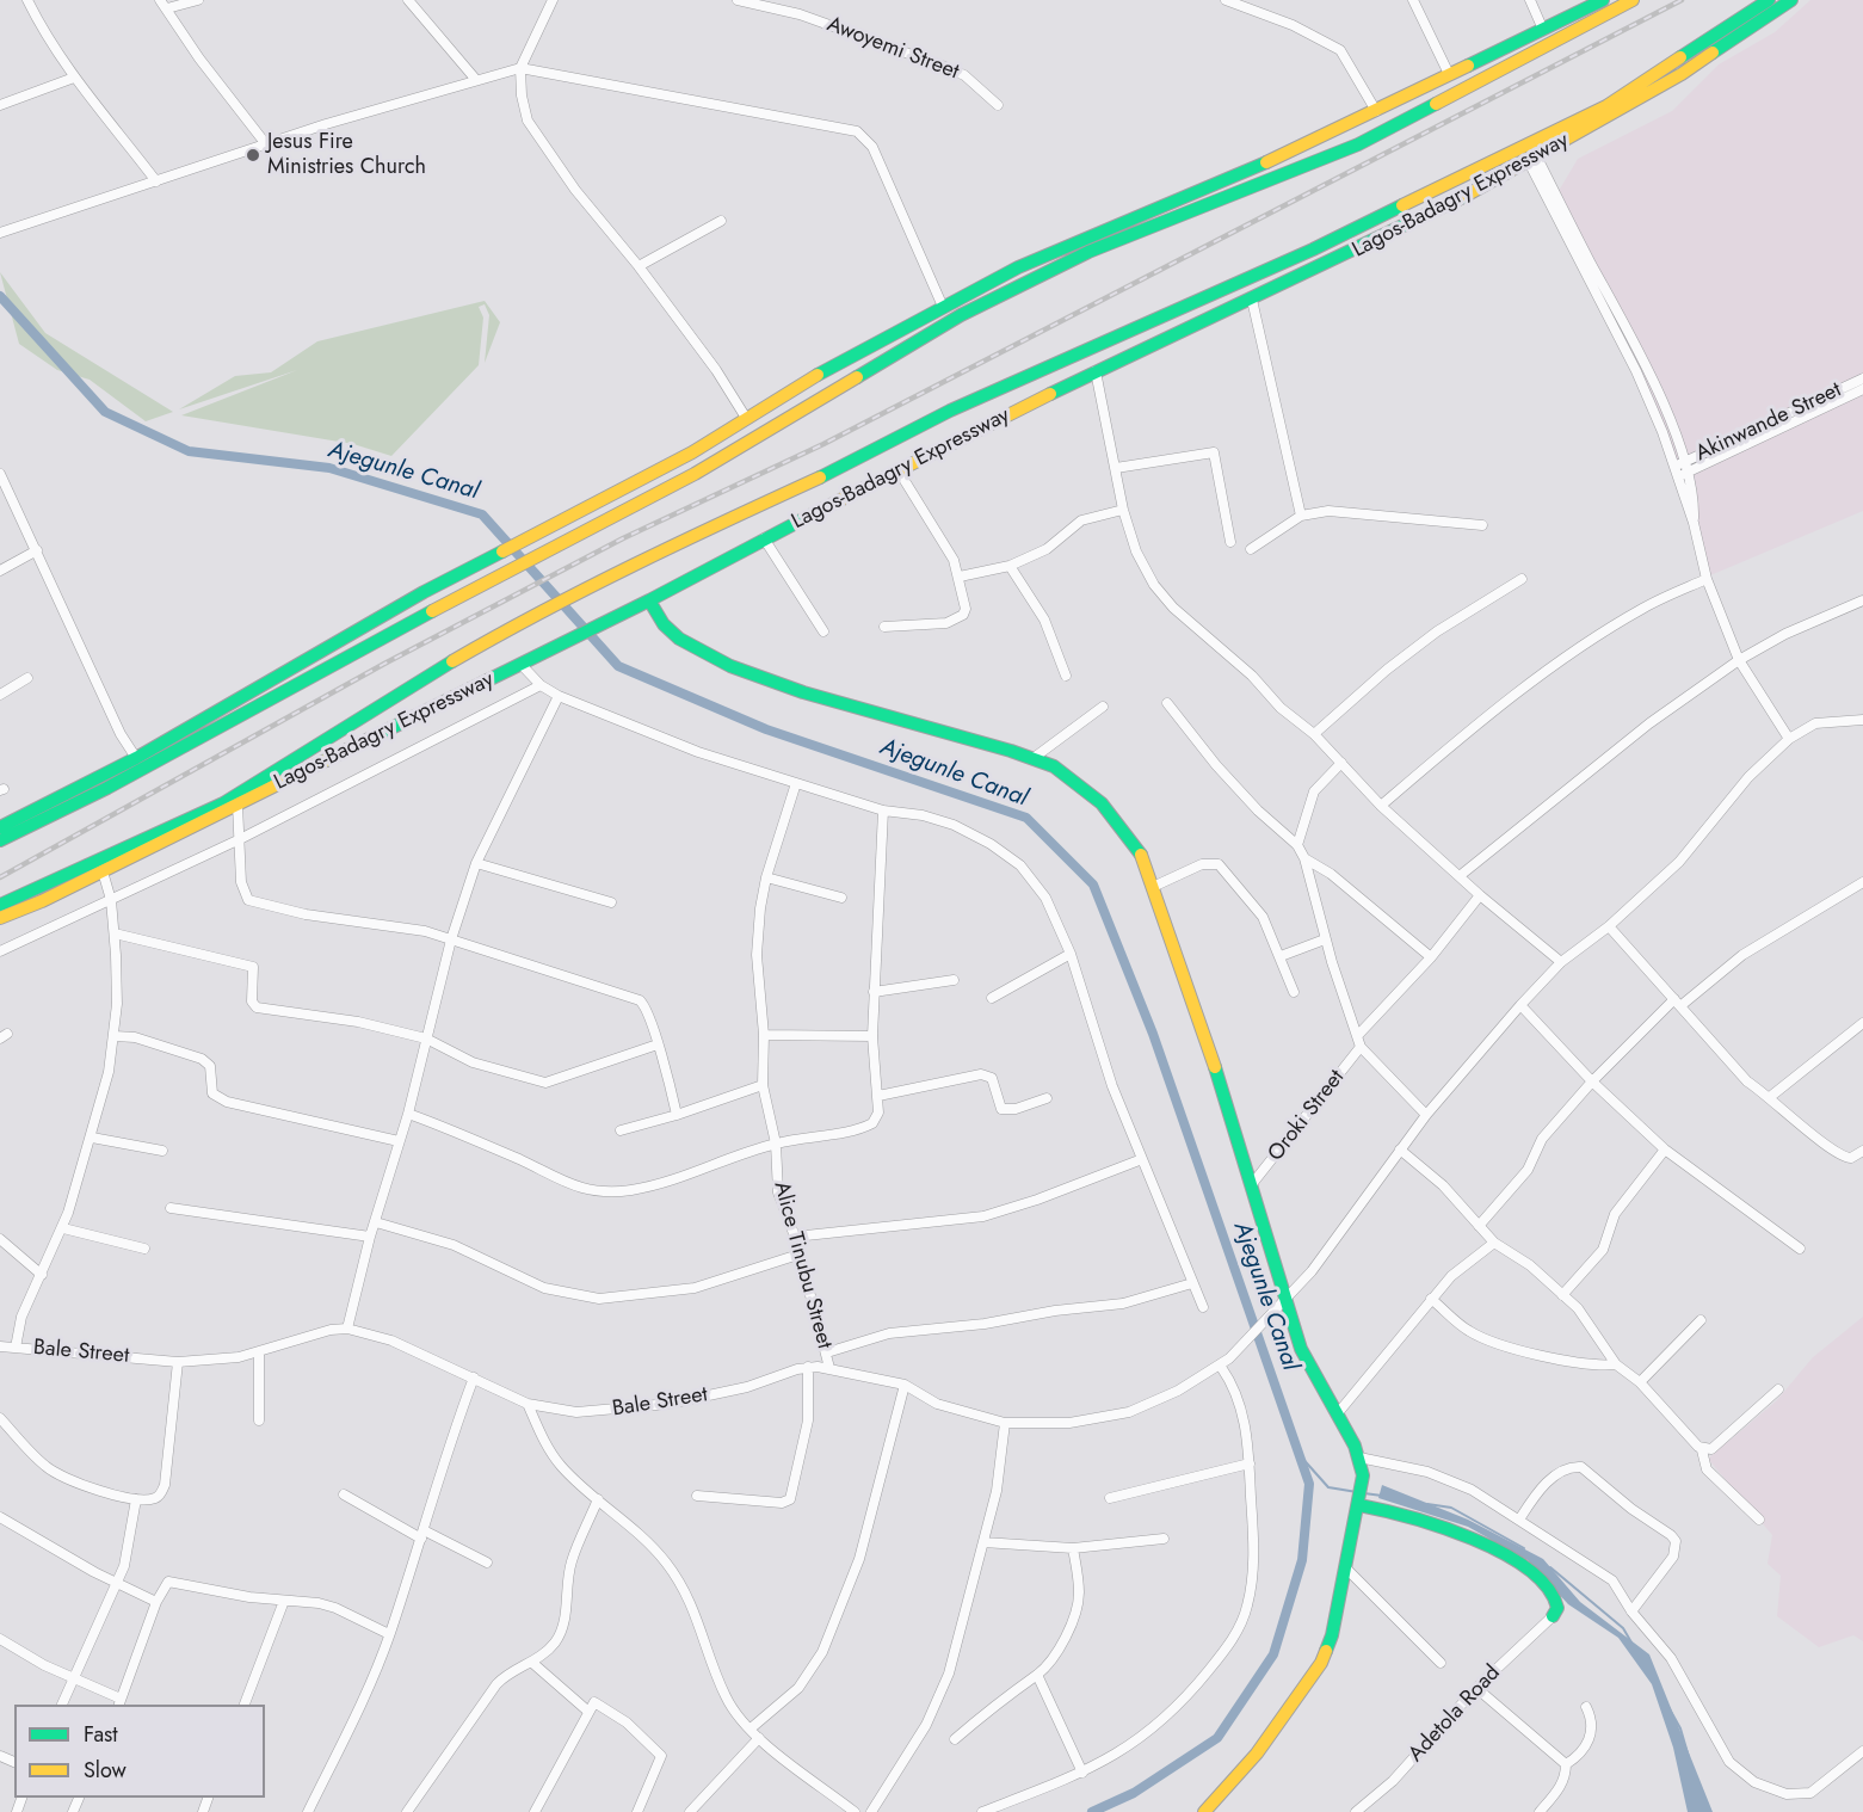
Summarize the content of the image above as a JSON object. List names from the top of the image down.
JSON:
{
  "streets": {
    "main road": ["Lagos-Badagry Expressway"],
    "street": [
      "Awoyemi Street",
      "Akinwande Street",
      "Oroki Street",
      "Alice Tinubu Street",
      "Bale Street",
      "Adetola Road"
    ]
  },
  "crossings": [
    ["Alice Tinubu Street", "Bale Street"]
  ],
  "water": ["Ajegunle Canal"],
  "places": ["Jesus Fire Ministries Church"],
  "legend": ["Fast", "Slow"]
}
